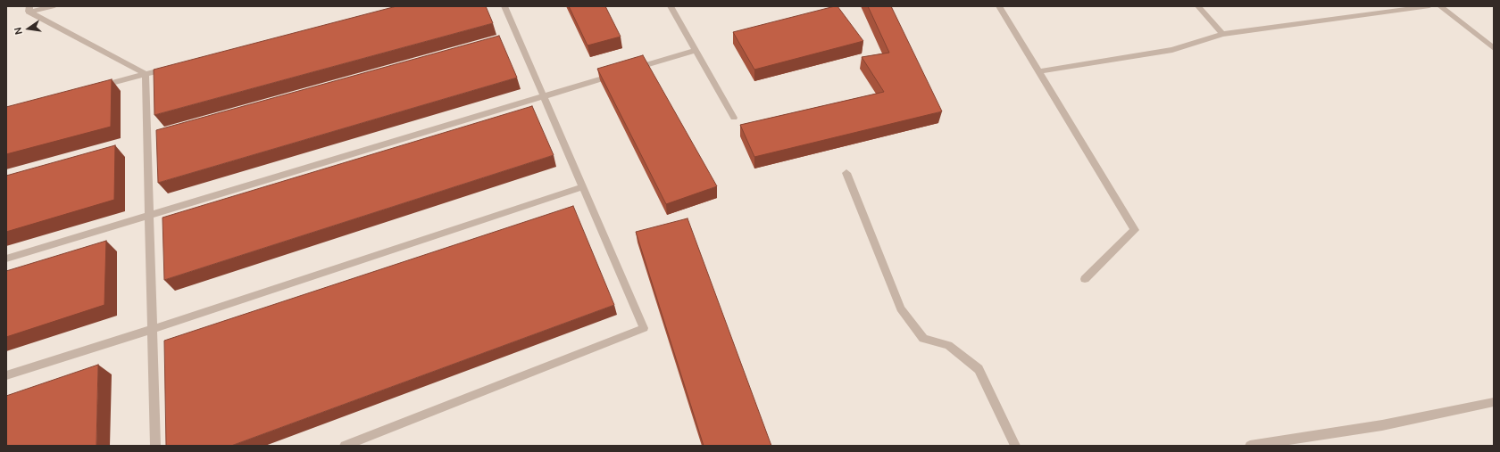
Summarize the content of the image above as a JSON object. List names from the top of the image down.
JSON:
{
  "north": "left"
}
